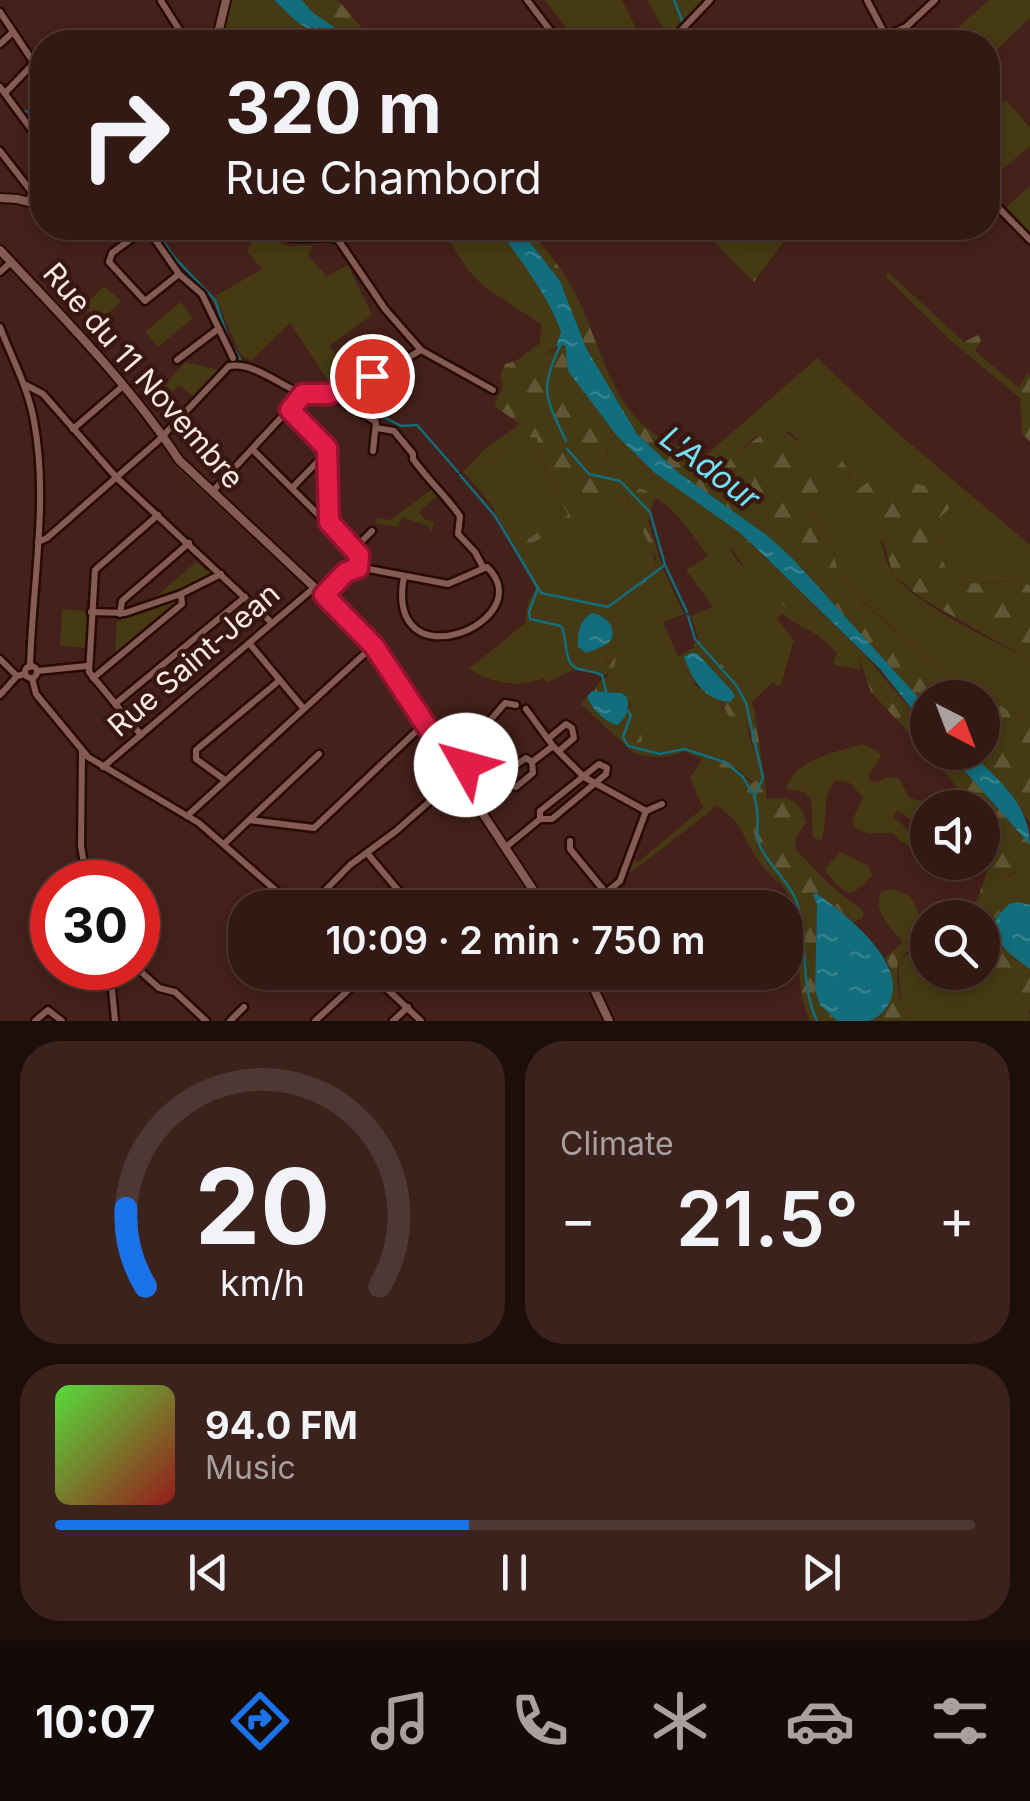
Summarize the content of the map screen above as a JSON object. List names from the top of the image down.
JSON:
{
  "streets": {
    "street": ["Rue du 11 Novembre", "Rue Saint-Jean"]
  },
  "crossings": [
    ["Rue du 11 Novembre", "Rue Saint-Jean"]
  ],
  "water": ["L'Adour"],
  "north": "bottom right",
  "page": {
    "turn": ["320 m", "Rue Chambord"],
    "limit": "30",
    "trip": "10:09 · 2 min · 750 m",
    "tile": "Climate",
    "heat": ["−", "21.5°", "+"],
    "song": ["94.0 FM", "Music"],
    "tabs": "10:07",
    "gauge": ["20", "km/h"]
  }
}
